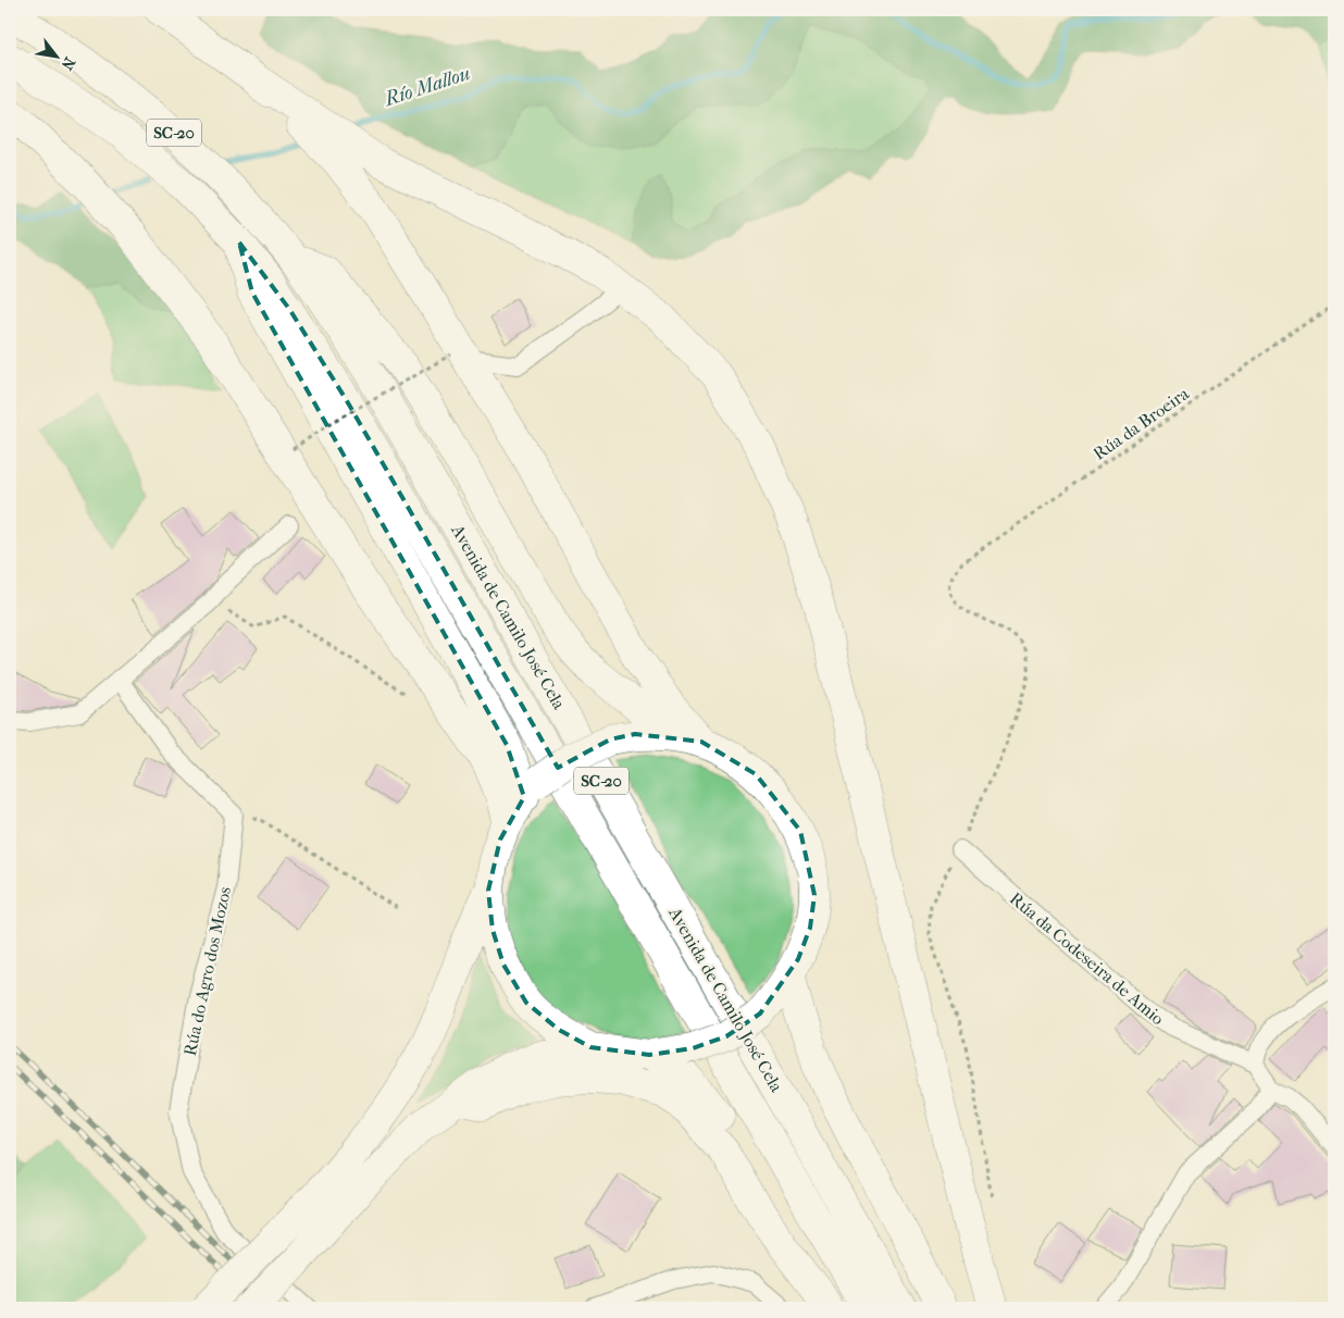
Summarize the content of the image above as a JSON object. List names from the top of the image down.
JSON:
{
  "streets": {
    "highway": ["SC-20", "Avenida de Camilo José Cela"],
    "street": ["Rúa da Codeseira de Amio", "Rúa do Agro dos Mozos"],
    "path": ["Rúa da Broeira"]
  },
  "crossings": [
    ["Rúa da Broeira", "Rúa da Codeseira de Amio"]
  ],
  "water": ["Río Mallou"],
  "north": "bottom right"
}
